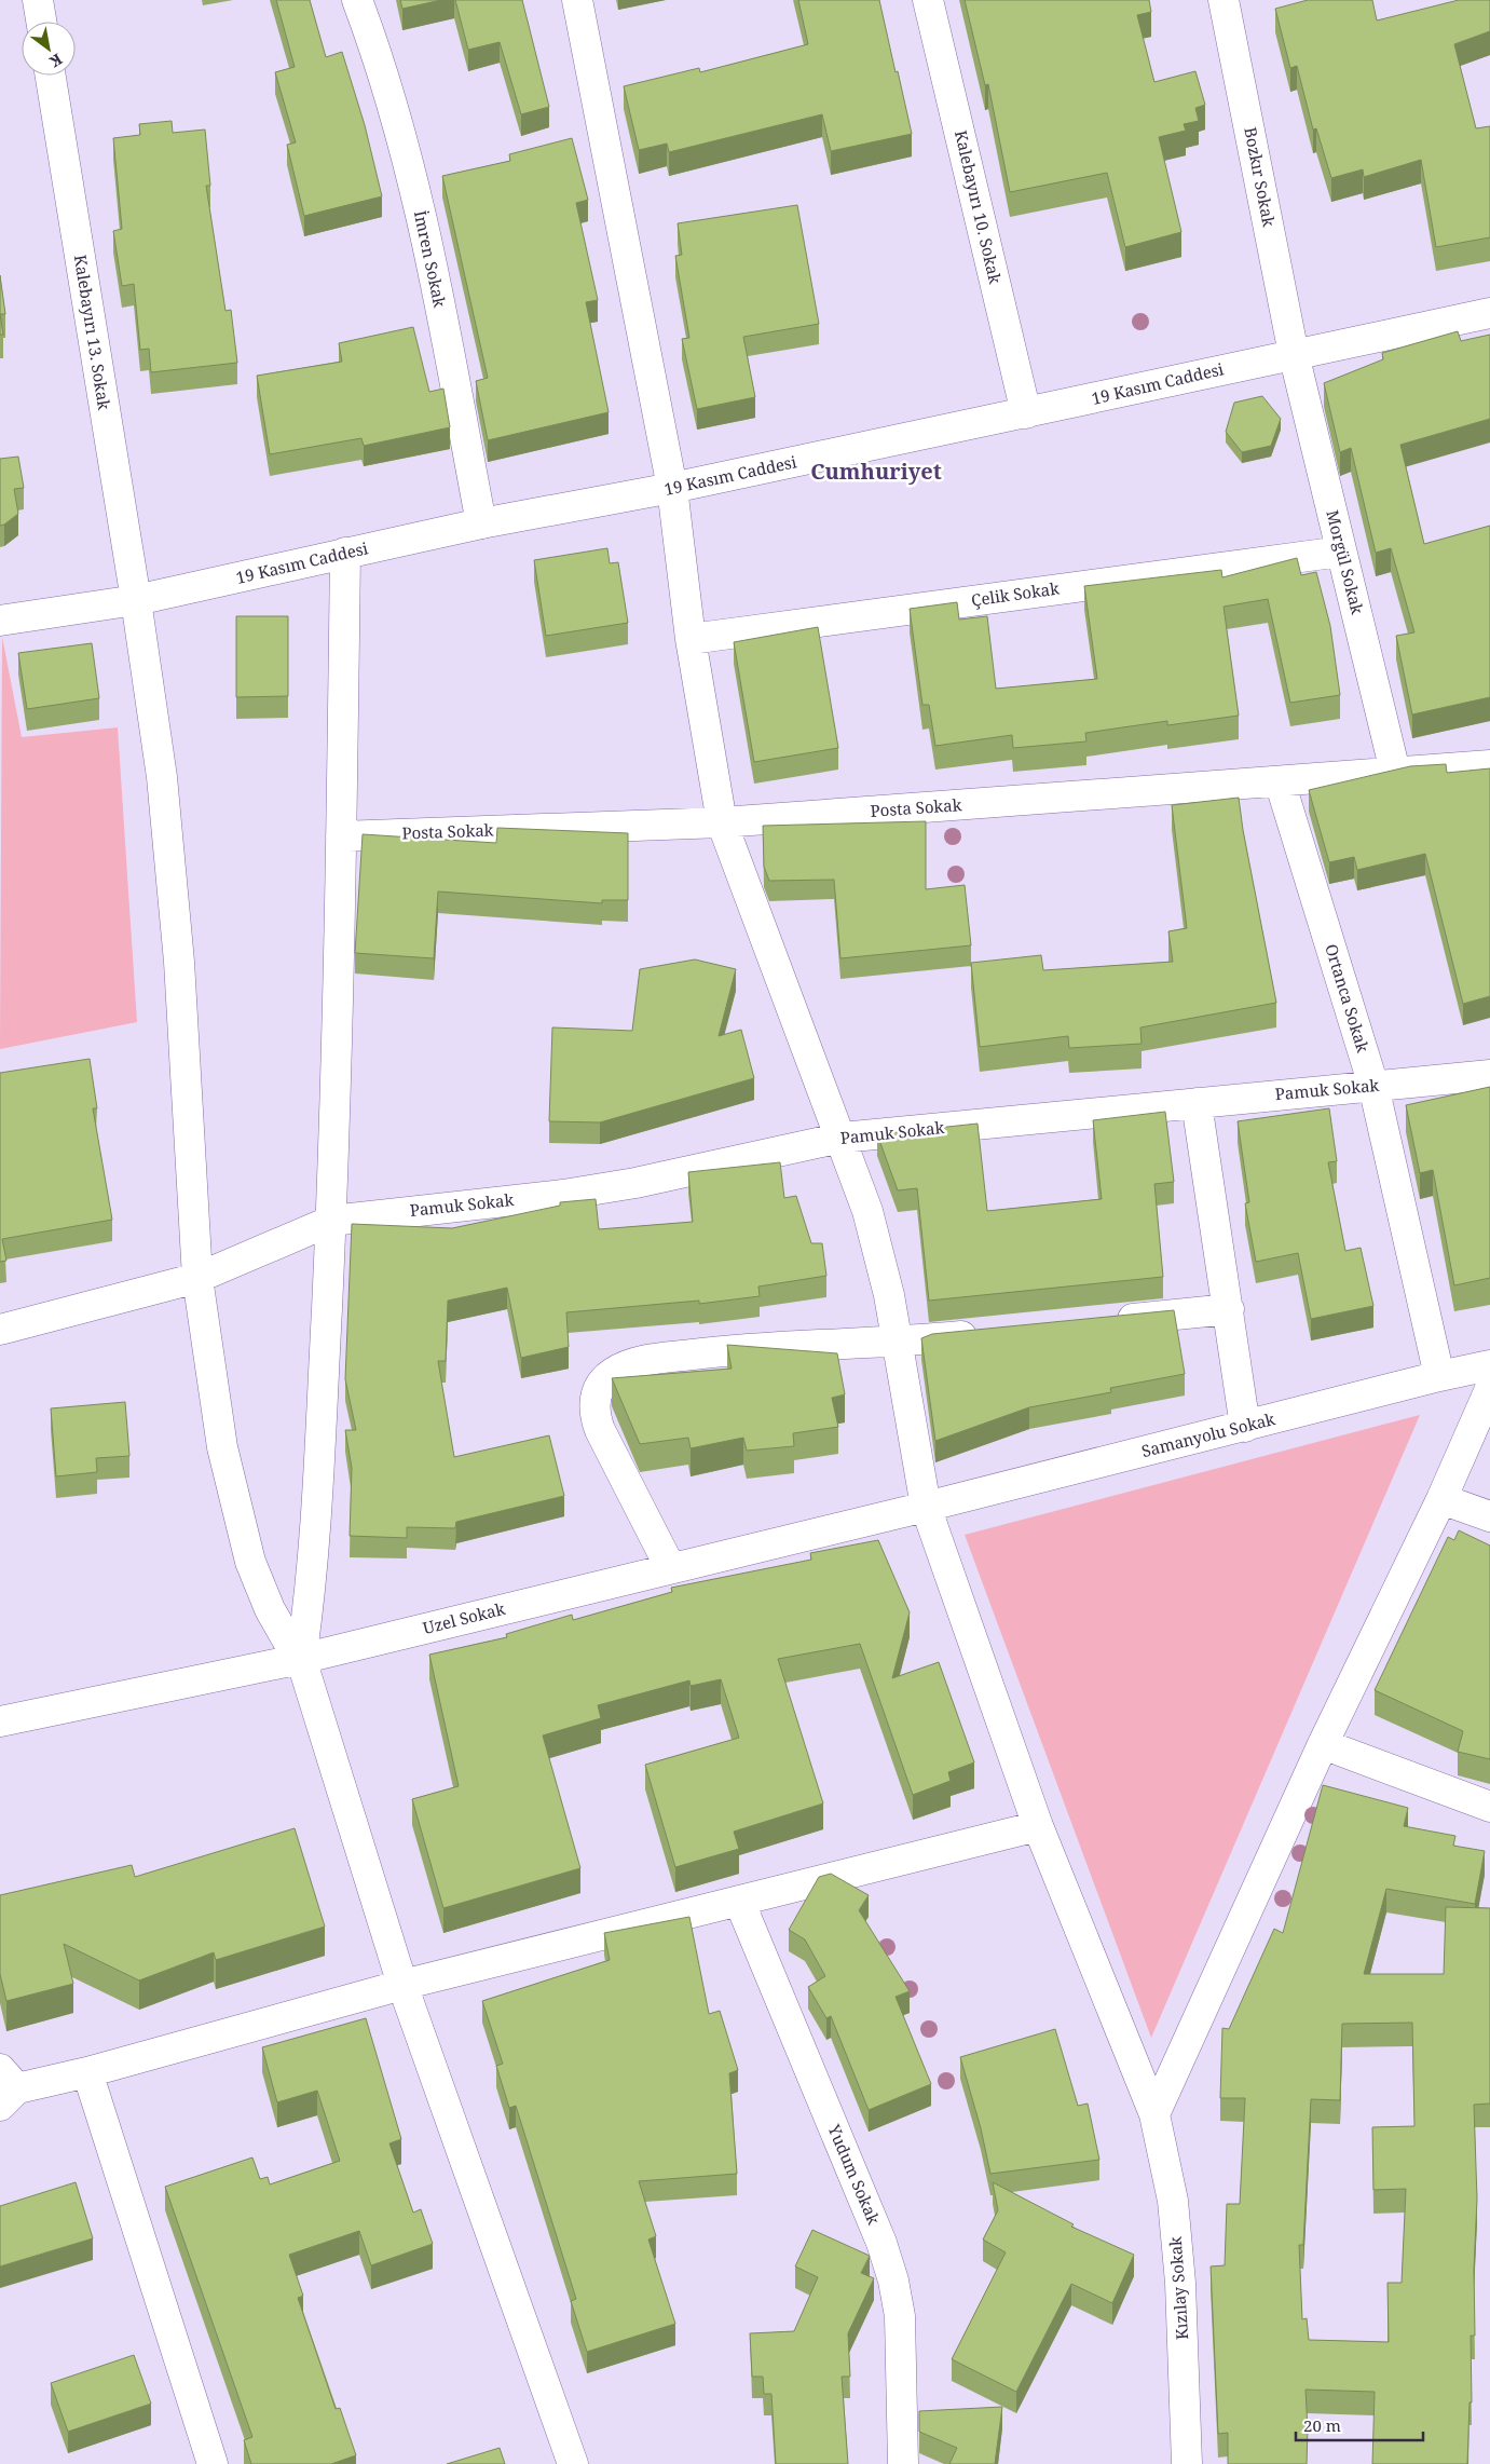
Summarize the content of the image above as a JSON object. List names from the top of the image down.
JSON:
{
  "streets": {
    "street": [
      "Bozkır Sokak",
      "Kalebayırı 10. Sokak",
      "İmren Sokak",
      "Kalebayırı 13. Sokak",
      "19 Kasım Caddesi",
      "Morgül Sokak",
      "Çelik Sokak",
      "Posta Sokak",
      "Ortanca Sokak",
      "Pamuk Sokak",
      "Samanyolu Sokak",
      "Uzel Sokak",
      "Yudum Sokak",
      "Kızılay Sokak"
    ]
  },
  "crossings": [
    ["Bozkır Sokak", "19 Kasım Caddesi"],
    ["Bozkır Sokak", "Morgül Sokak"],
    ["Kalebayırı 10. Sokak", "19 Kasım Caddesi"],
    ["İmren Sokak", "19 Kasım Caddesi"],
    ["Kalebayırı 13. Sokak", "19 Kasım Caddesi"],
    ["Kalebayırı 13. Sokak", "Pamuk Sokak"],
    ["Kalebayırı 13. Sokak", "Uzel Sokak"],
    ["19 Kasım Caddesi", "Morgül Sokak"],
    ["19 Kasım Caddesi", "Kızılay Sokak"],
    ["Morgül Sokak", "Çelik Sokak"],
    ["Morgül Sokak", "Posta Sokak"],
    ["Çelik Sokak", "Kızılay Sokak"],
    ["Posta Sokak", "Ortanca Sokak"],
    ["Posta Sokak", "Kızılay Sokak"],
    ["Ortanca Sokak", "Pamuk Sokak"],
    ["Ortanca Sokak", "Samanyolu Sokak"],
    ["Pamuk Sokak", "Kızılay Sokak"],
    ["Samanyolu Sokak", "Uzel Sokak"],
    ["Samanyolu Sokak", "Kızılay Sokak"],
    ["Uzel Sokak", "Kızılay Sokak"]
  ],
  "districts": ["Cumhuriyet"],
  "scale_bar": "20 m",
  "north": "bottom right"
}
